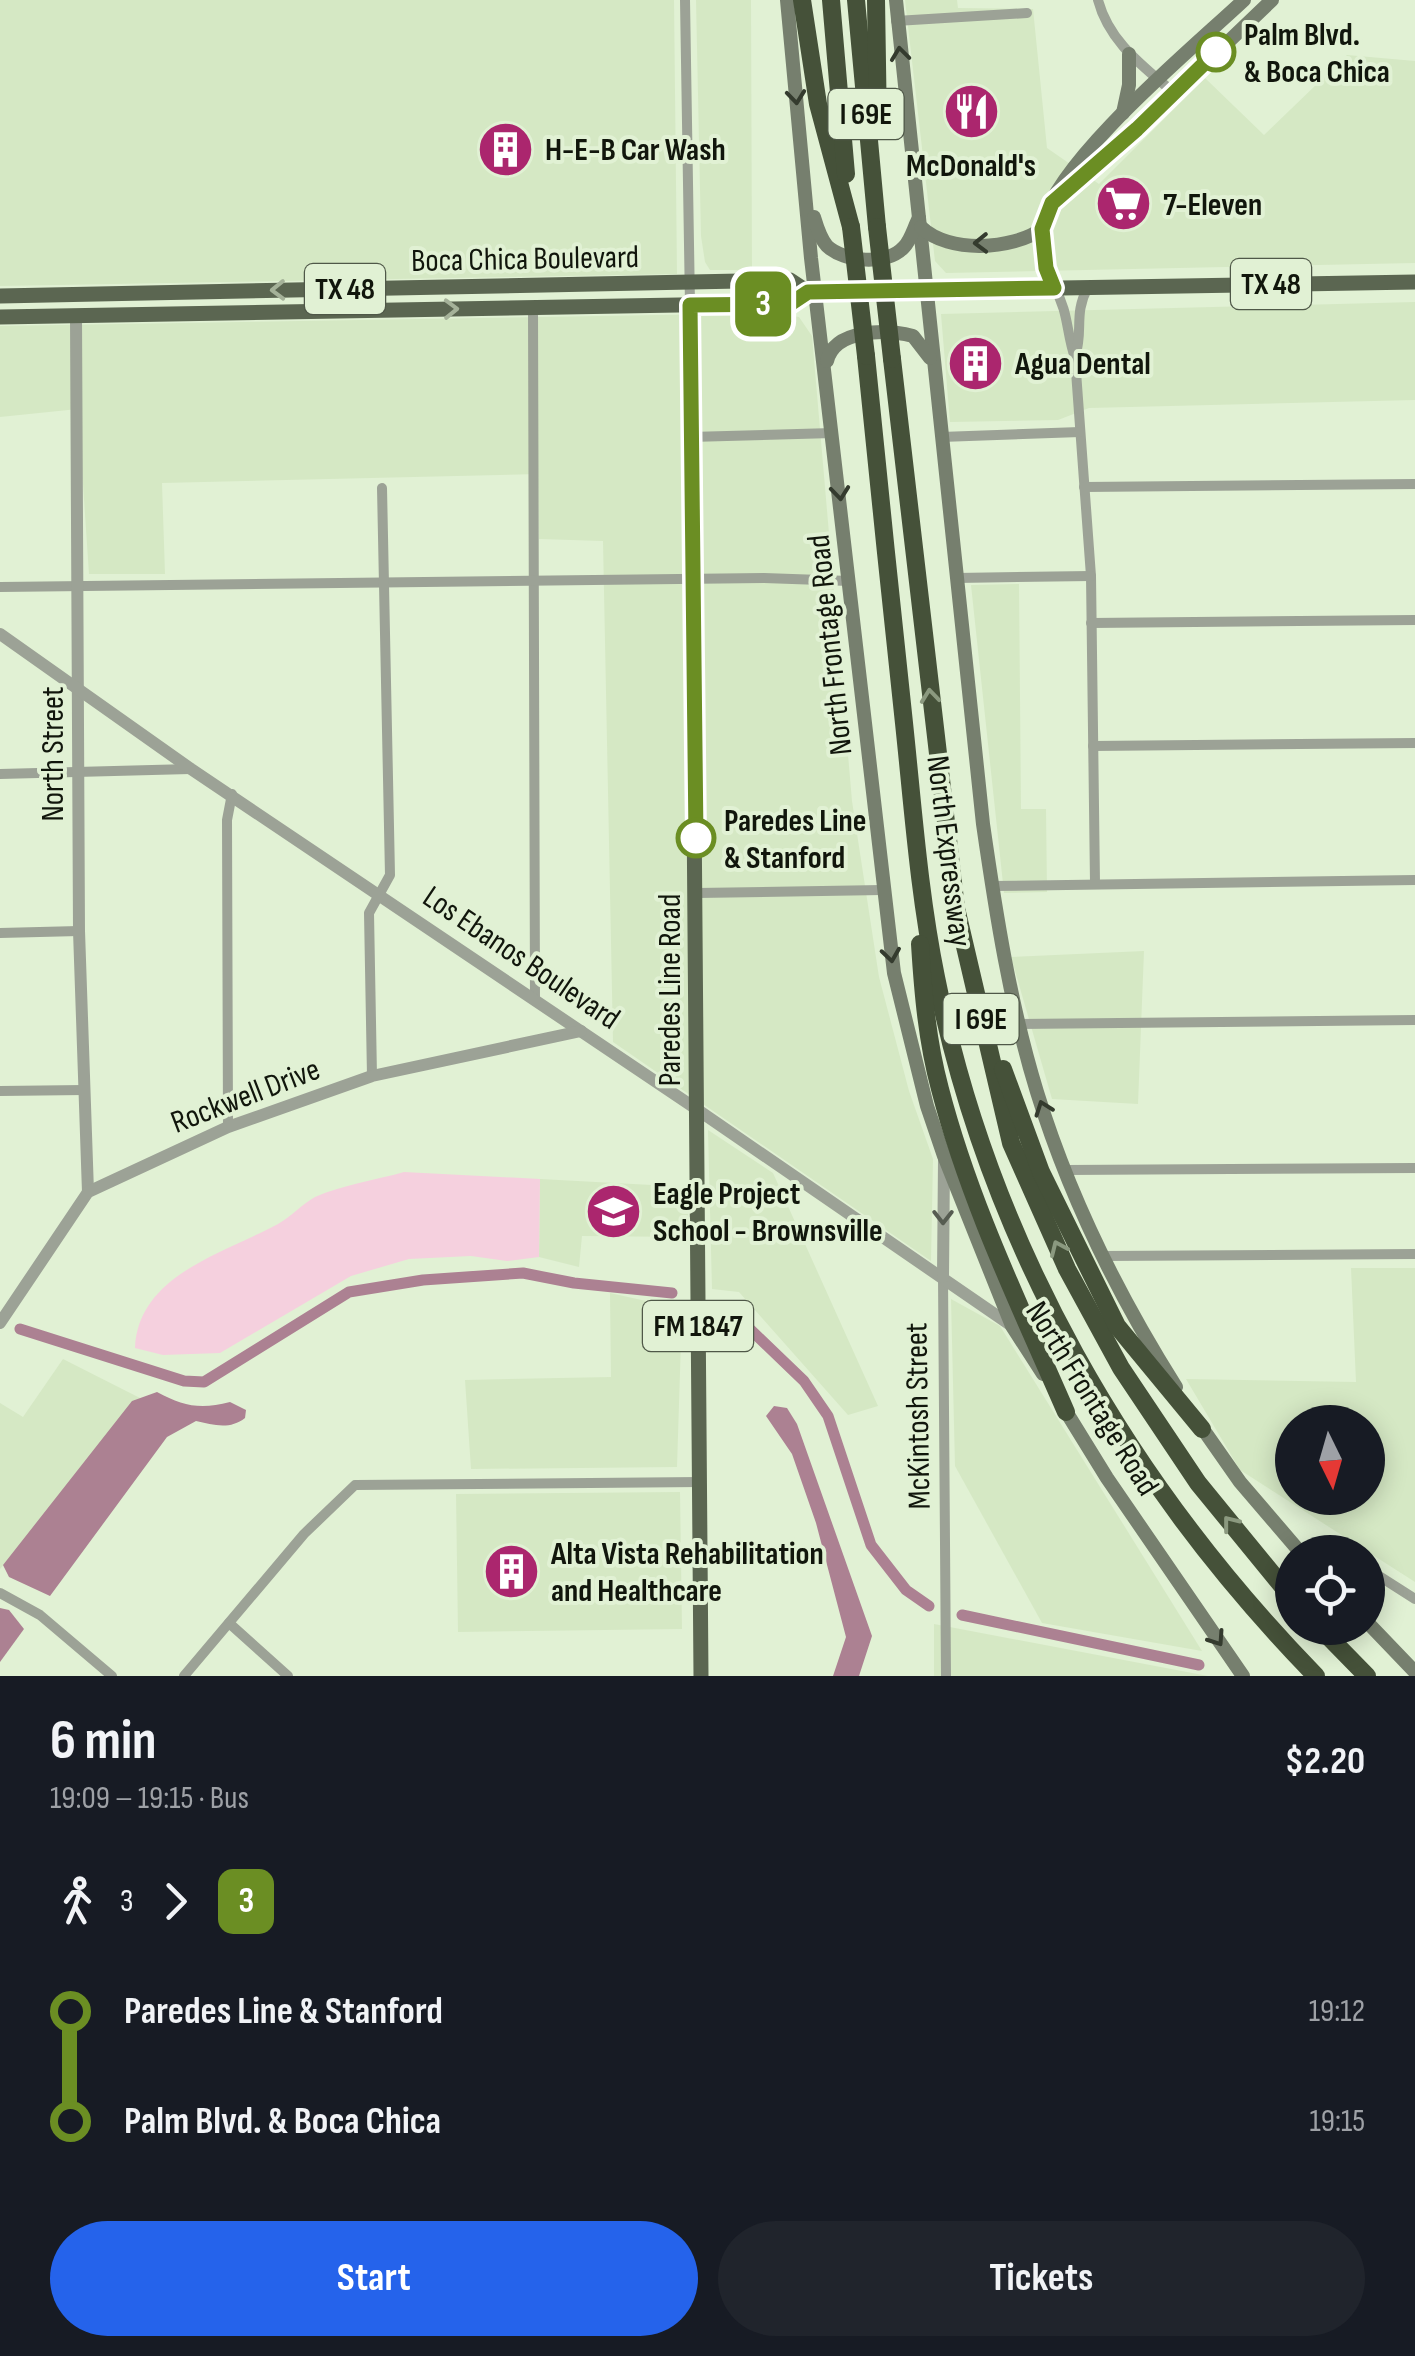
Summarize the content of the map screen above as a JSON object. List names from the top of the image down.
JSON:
{
  "streets": {
    "highway": ["I 69E", "North Expressway"],
    "main road": [
      "Boca Chica Boulevard",
      "TX 48",
      "North Frontage Road",
      "Paredes Line Road",
      "FM 1847"
    ],
    "street": [
      "North Street",
      "Los Ebanos Boulevard",
      "Rockwell Drive",
      "McKintosh Street"
    ]
  },
  "crossings": [
    ["I 69E", "North Expressway"],
    ["Boca Chica Boulevard", "North Frontage Road"],
    ["Boca Chica Boulevard", "North Street"],
    ["Boca Chica Boulevard", "North Expressway"],
    ["Boca Chica Boulevard", "Paredes Line Road"],
    ["North Frontage Road", "Los Ebanos Boulevard"],
    ["North Frontage Road", "McKintosh Street"],
    ["North Street", "Los Ebanos Boulevard"],
    ["North Street", "Rockwell Drive"],
    ["Los Ebanos Boulevard", "Paredes Line Road"],
    ["Los Ebanos Boulevard", "Rockwell Drive"],
    ["Los Ebanos Boulevard", "McKintosh Street"]
  ],
  "one_way": ["North Frontage Road"],
  "places": {
    "other": ["Palm Blvd. & Boca Chica", "Paredes Line & Stanford"],
    "restaurant": ["McDonald's"],
    "building": ["H-E-B Car Wash", "Agua Dental", "Alta Vista Rehabilitation and Healthcare"],
    "supermarket": ["7-Eleven"],
    "school or university": ["Eagle Project School - Brownsville"]
  },
  "lines": ["bus line 3"],
  "north": "bottom",
  "page": {
    "on_map": "3",
    "heading": ["6 min", "19:09 – 19:15 · Bus", "$2.20"],
    "legs": ["3", "3"],
    "list": [
      {
        "name": "Paredes Line & Stanford",
        "value": "19:12"
      },
      {
        "name": "Palm Blvd. & Boca Chica",
        "value": "19:15"
      }
    ],
    "buttons": ["Start", "Tickets"]
  }
}
